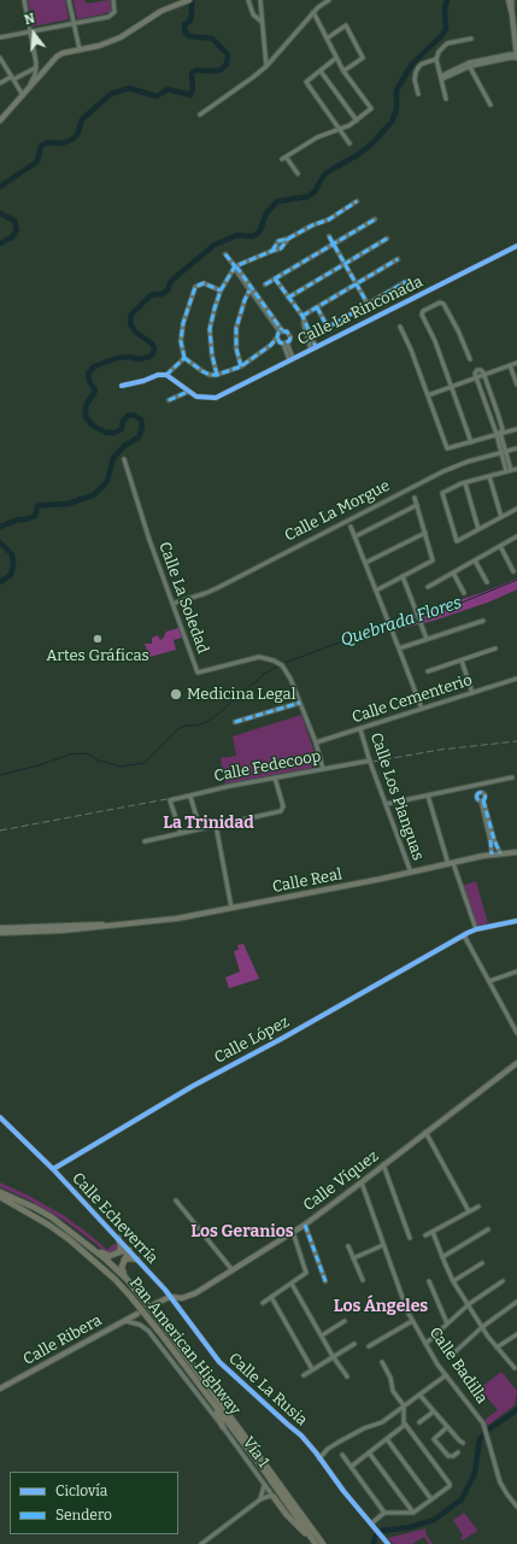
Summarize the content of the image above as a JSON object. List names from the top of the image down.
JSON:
{
  "streets": {
    "highway": ["Pan American Highway"],
    "main road": ["Calle Real", "Calle Víquez", "Calle Ribera"],
    "street": [
      "Calle La Rinconada",
      "Calle La Morgue",
      "Calle La Soledad",
      "Calle Cementerio",
      "Calle Fedecoop",
      "Calle Los Pianguas",
      "Calle López",
      "Calle Echeverría",
      "Calle Badilla",
      "Calle La Rusia",
      "Vía 1"
    ]
  },
  "crossings": [
    ["Calle La Morgue", "Calle La Soledad"],
    ["Calle La Soledad", "Calle Cementerio"],
    ["Calle La Soledad", "Calle Fedecoop"],
    ["Calle Cementerio", "Calle Los Pianguas"],
    ["Calle Fedecoop", "Calle Los Pianguas"],
    ["Calle Los Pianguas", "Calle Real"],
    ["Calle López", "Calle Echeverría"],
    ["Calle Víquez", "Calle Echeverría"],
    ["Calle Víquez", "Calle Badilla"],
    ["Calle Víquez", "Calle La Rusia"],
    ["Calle Echeverría", "Calle La Rusia"],
    ["Calle Ribera", "Vía 1"]
  ],
  "districts": ["La Trinidad", "Los Geranios", "Los Ángeles"],
  "water": ["Quebrada Flores"],
  "places": ["Artes Gráficas", "Medicina Legal"],
  "legend": ["Ciclovía", "Sendero"],
  "north": "top"
}
